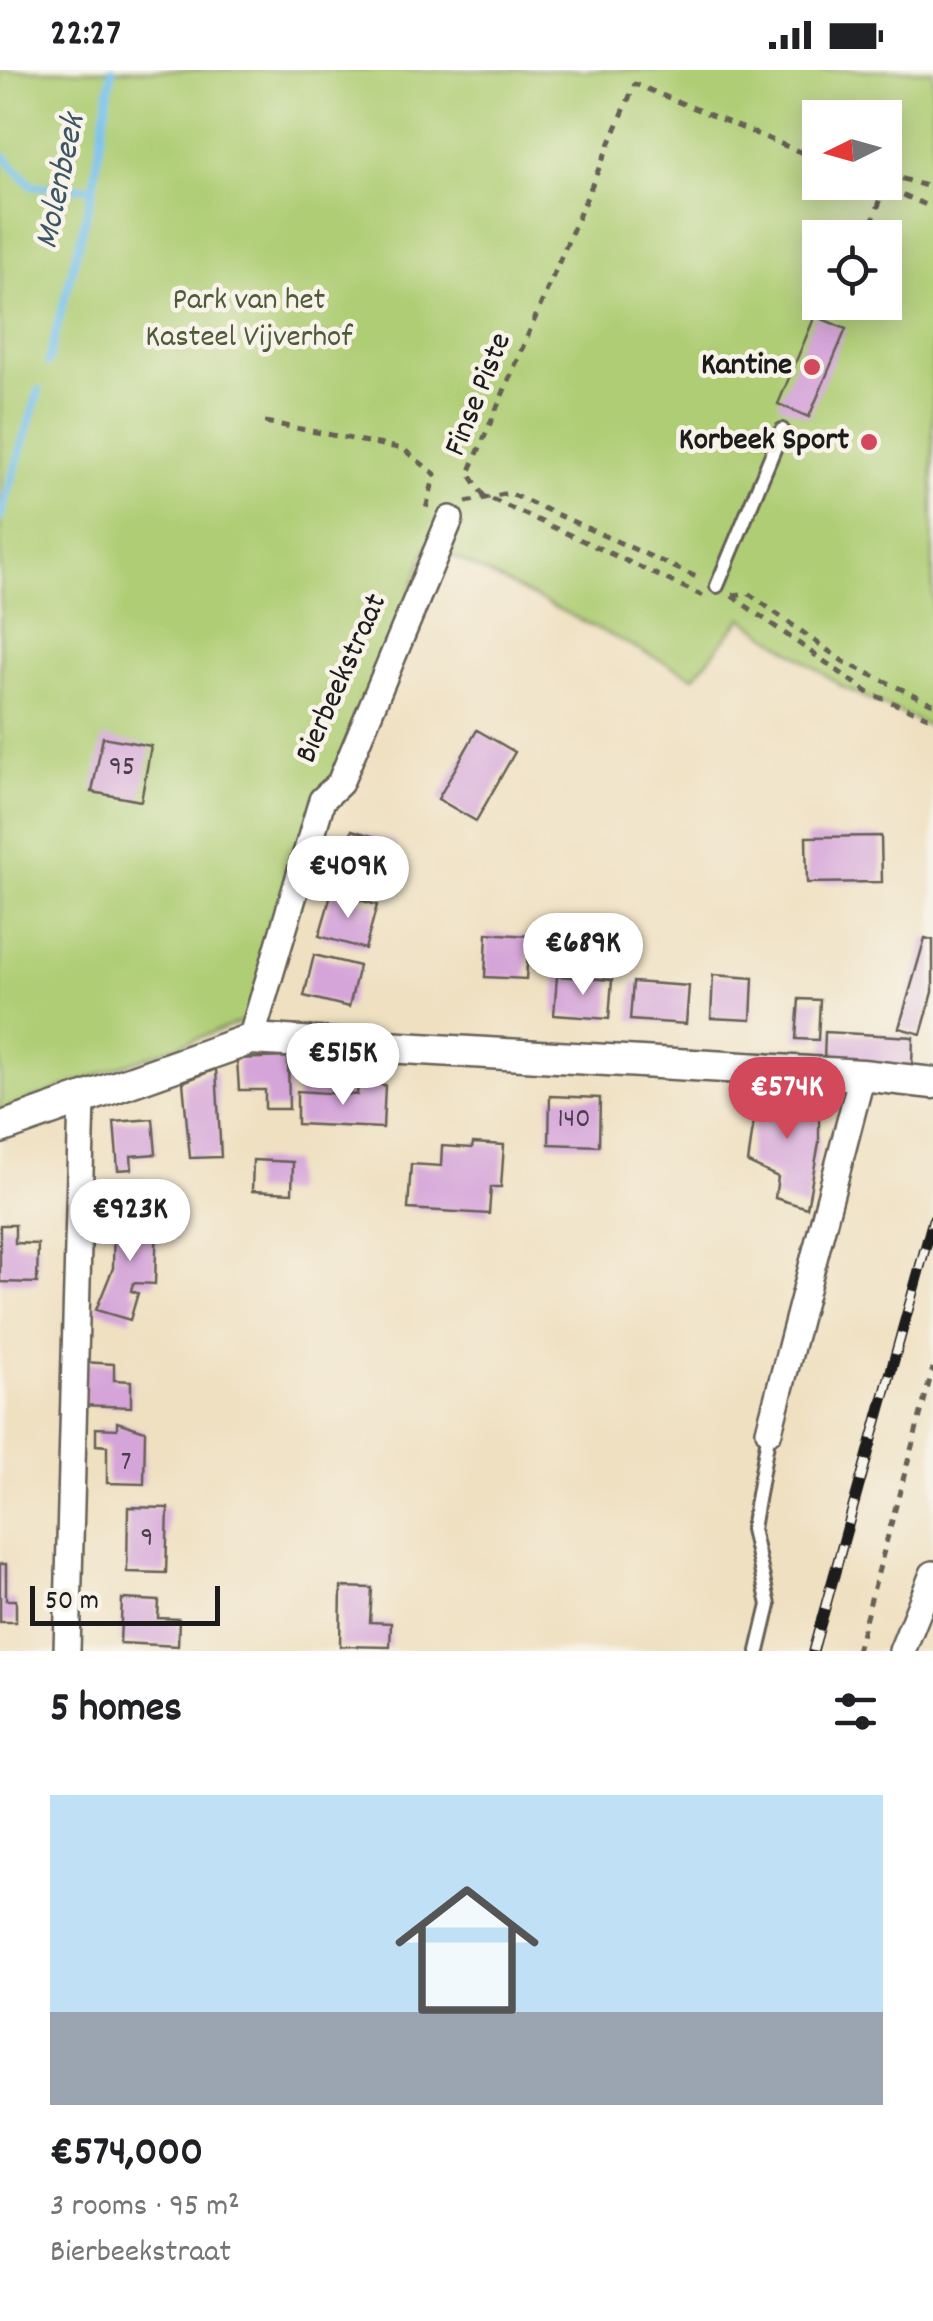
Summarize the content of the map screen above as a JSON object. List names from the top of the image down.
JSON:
{
  "streets": {
    "street": ["Bierbeekstraat"],
    "path": ["Finse Piste"]
  },
  "water": ["Molenbeek"],
  "parks": ["Park van het Kasteel Vijverhof"],
  "places": ["Kantine", "Korbeek Sport"],
  "house_numbers": [
    "95",
    "140",
    "7",
    "9"
  ],
  "scale_bar": "50 m",
  "north": "left",
  "page": {
    "status": "22:27",
    "price": [
      "€409K",
      "€689K",
      "€515K",
      "€574K",
      "€923K"
    ],
    "scale": "50 m",
    "heading": "5 homes",
    "list": [
      {
        "name": "€574,000",
        "note": "3 rooms · 95 m² · Bierbeekstraat"
      }
    ]
  }
}
